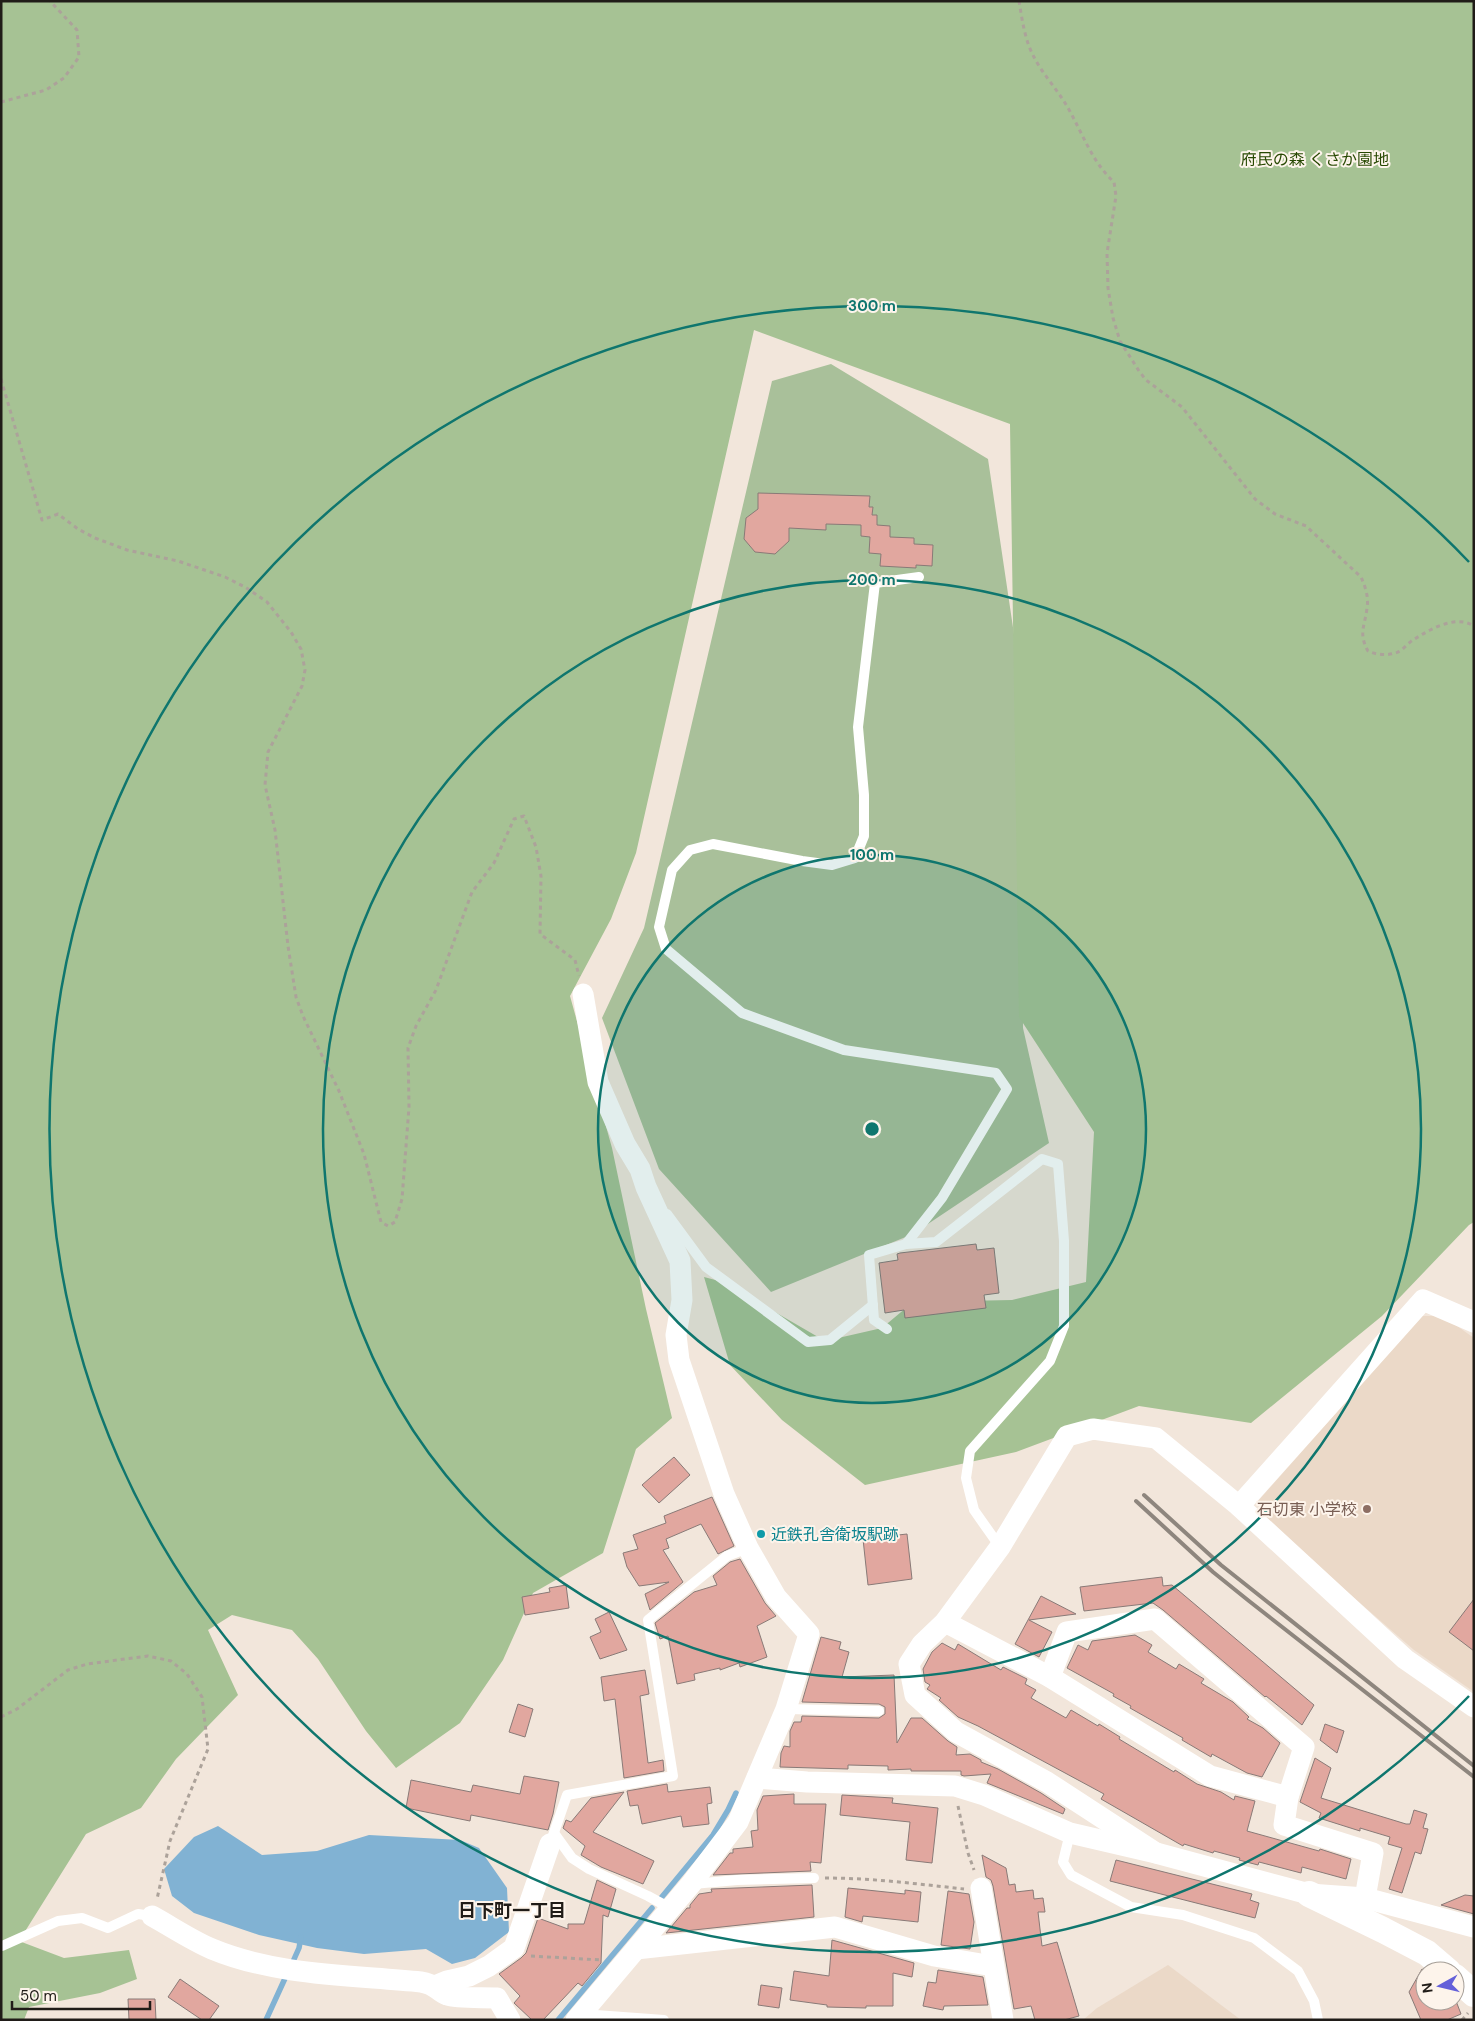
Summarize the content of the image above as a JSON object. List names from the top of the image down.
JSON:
{
  "districts": ["日下町一丁目"],
  "parks": ["府民の森 くさか園地"],
  "places": ["石切東 小学校", "近鉄孔舎衛坂駅跡"],
  "scale_bar": "50 m",
  "north": "left",
  "rings": ["300 m", "200 m", "100 m"]
}
